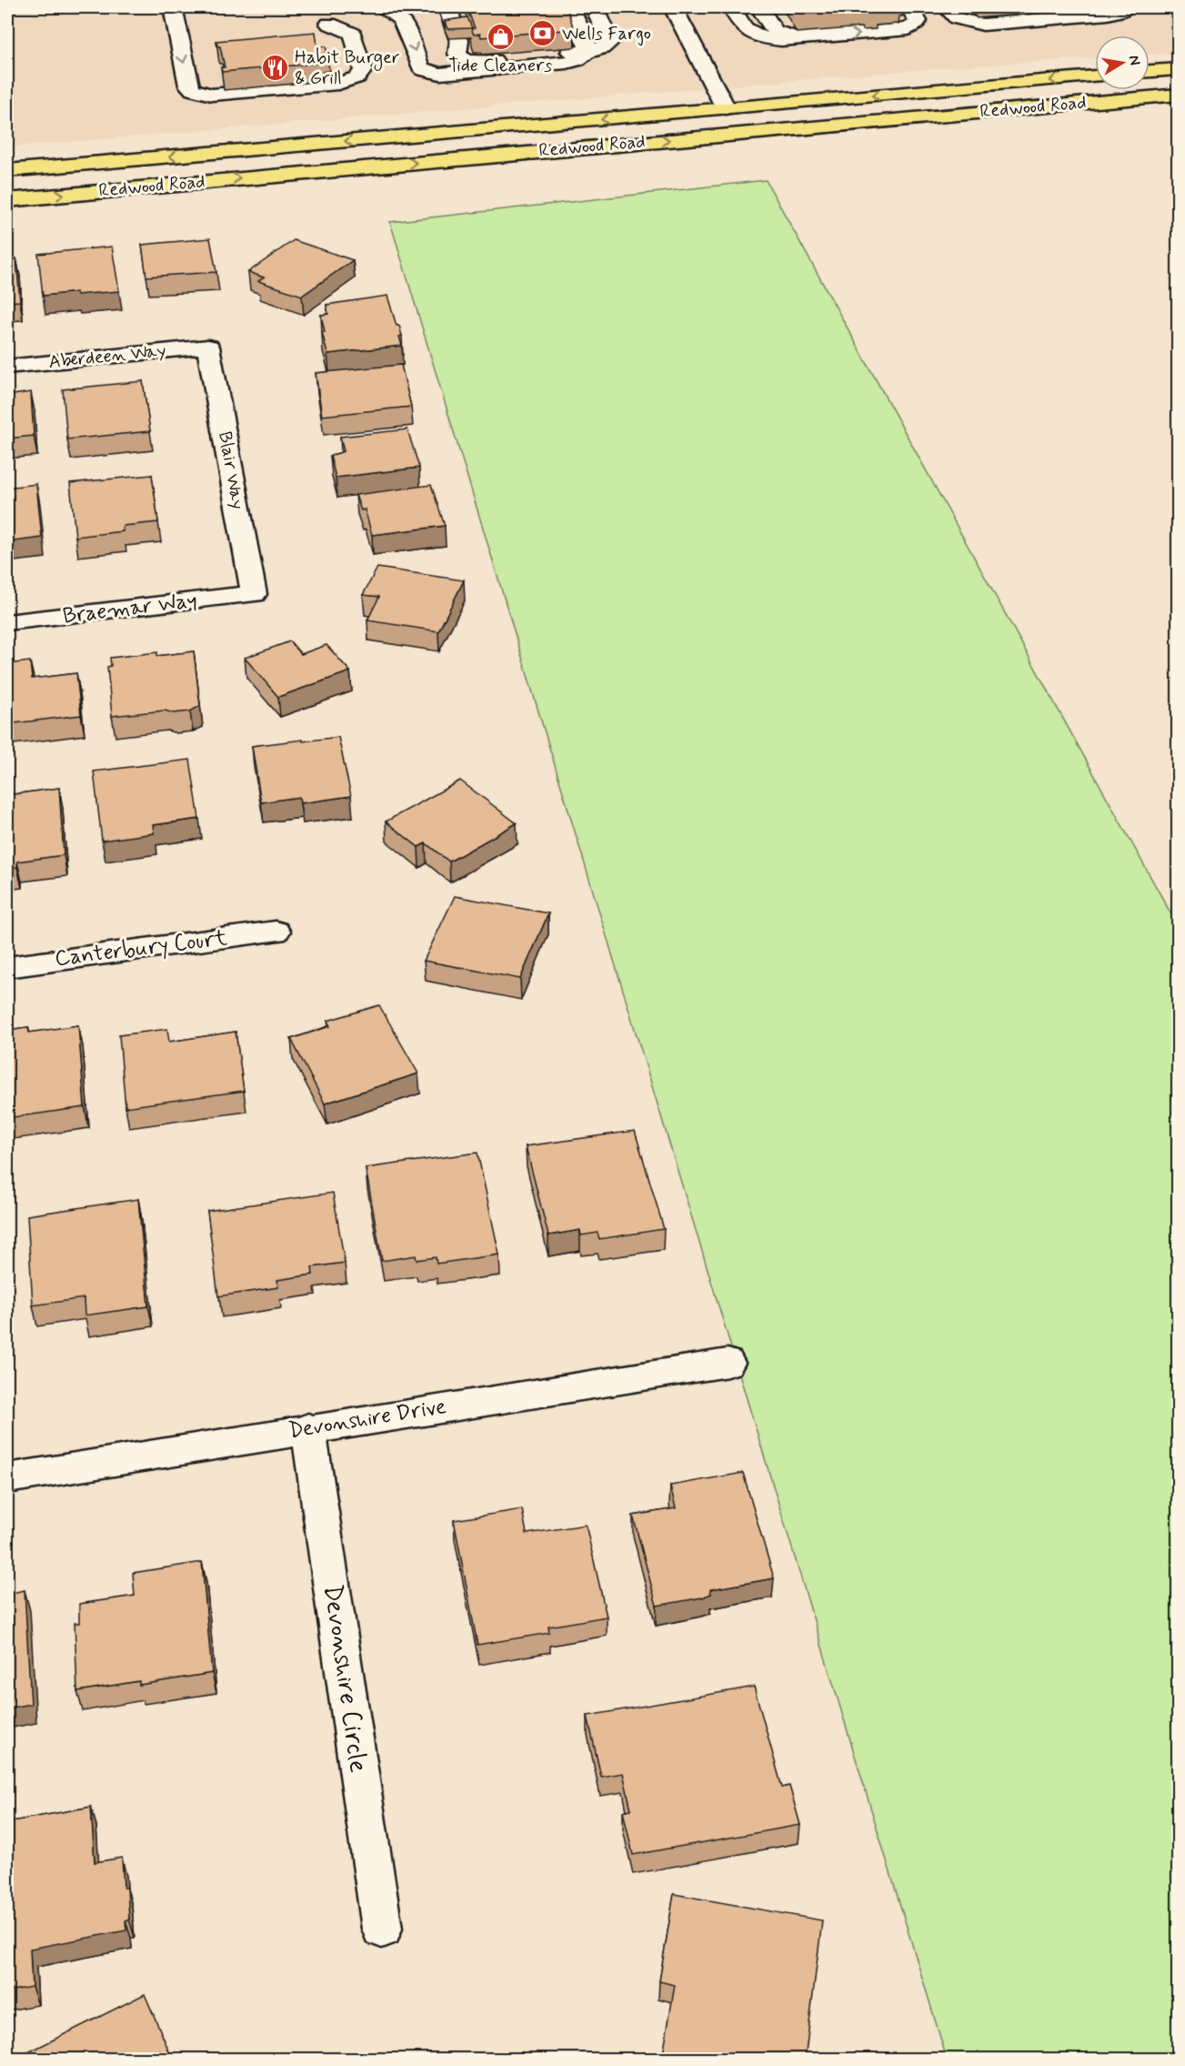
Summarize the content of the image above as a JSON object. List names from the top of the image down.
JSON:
{
  "streets": {
    "main road": ["Redwood Road"],
    "street": [
      "Aberdeen Way",
      "Blair Way",
      "Braemar Way",
      "Canterbury Court",
      "Devonshire Drive",
      "Devonshire Circle"
    ]
  },
  "crossings": [
    ["Aberdeen Way", "Blair Way"],
    ["Blair Way", "Braemar Way"],
    ["Devonshire Drive", "Devonshire Circle"]
  ],
  "places": {
    "bank": ["Wells Fargo"],
    "shop": ["Tide Cleaners"],
    "restaurant": ["Habit Burger & Grill"]
  },
  "north": "right"
}
